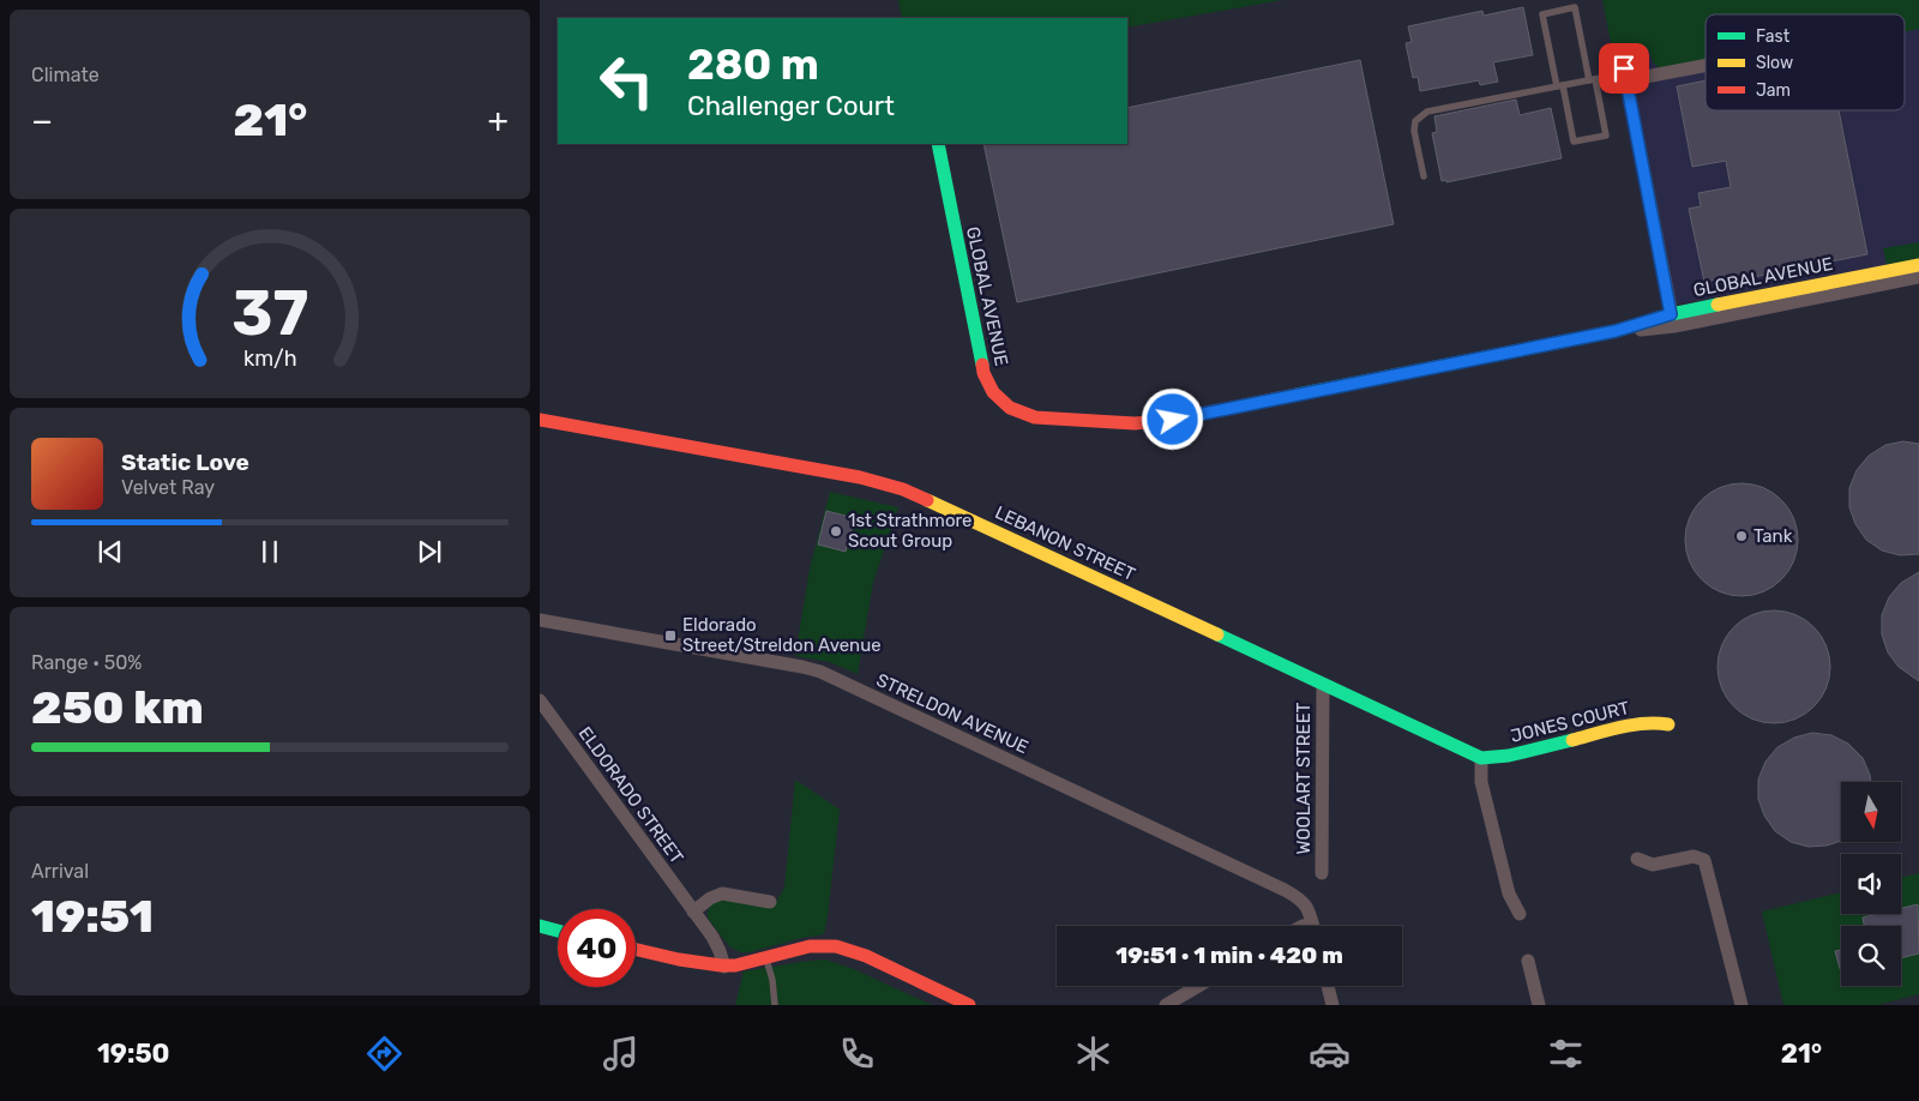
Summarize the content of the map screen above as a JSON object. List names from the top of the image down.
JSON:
{
  "streets": {
    "street": [
      "GLOBAL AVENUE",
      "LEBANON STREET",
      "STRELDON AVENUE",
      "JONES COURT",
      "WOOLART STREET",
      "ELDORADO STREET"
    ]
  },
  "crossings": [
    ["LEBANON STREET", "JONES COURT"],
    ["LEBANON STREET", "WOOLART STREET"]
  ],
  "places": {
    "other": ["1st Strathmore Scout Group", "Tank"],
    "transit": ["Eldorado Street/Streldon Avenue"]
  },
  "legend": ["Fast", "Slow", "Jam"],
  "north": "bottom",
  "page": {
    "tile": [
      "Climate",
      ["Range · 50%", "250 km"],
      ["Arrival", "19:51"]
    ],
    "turn": ["280 m", "Challenger Court"],
    "heat": ["−", "21°", "+"],
    "song": ["Static Love", "Velvet Ray"],
    "limit": "40",
    "trip": "19:51 · 1 min · 420 m",
    "tabs": ["19:50", "21°"],
    "gauge": ["37", "km/h"]
  }
}
